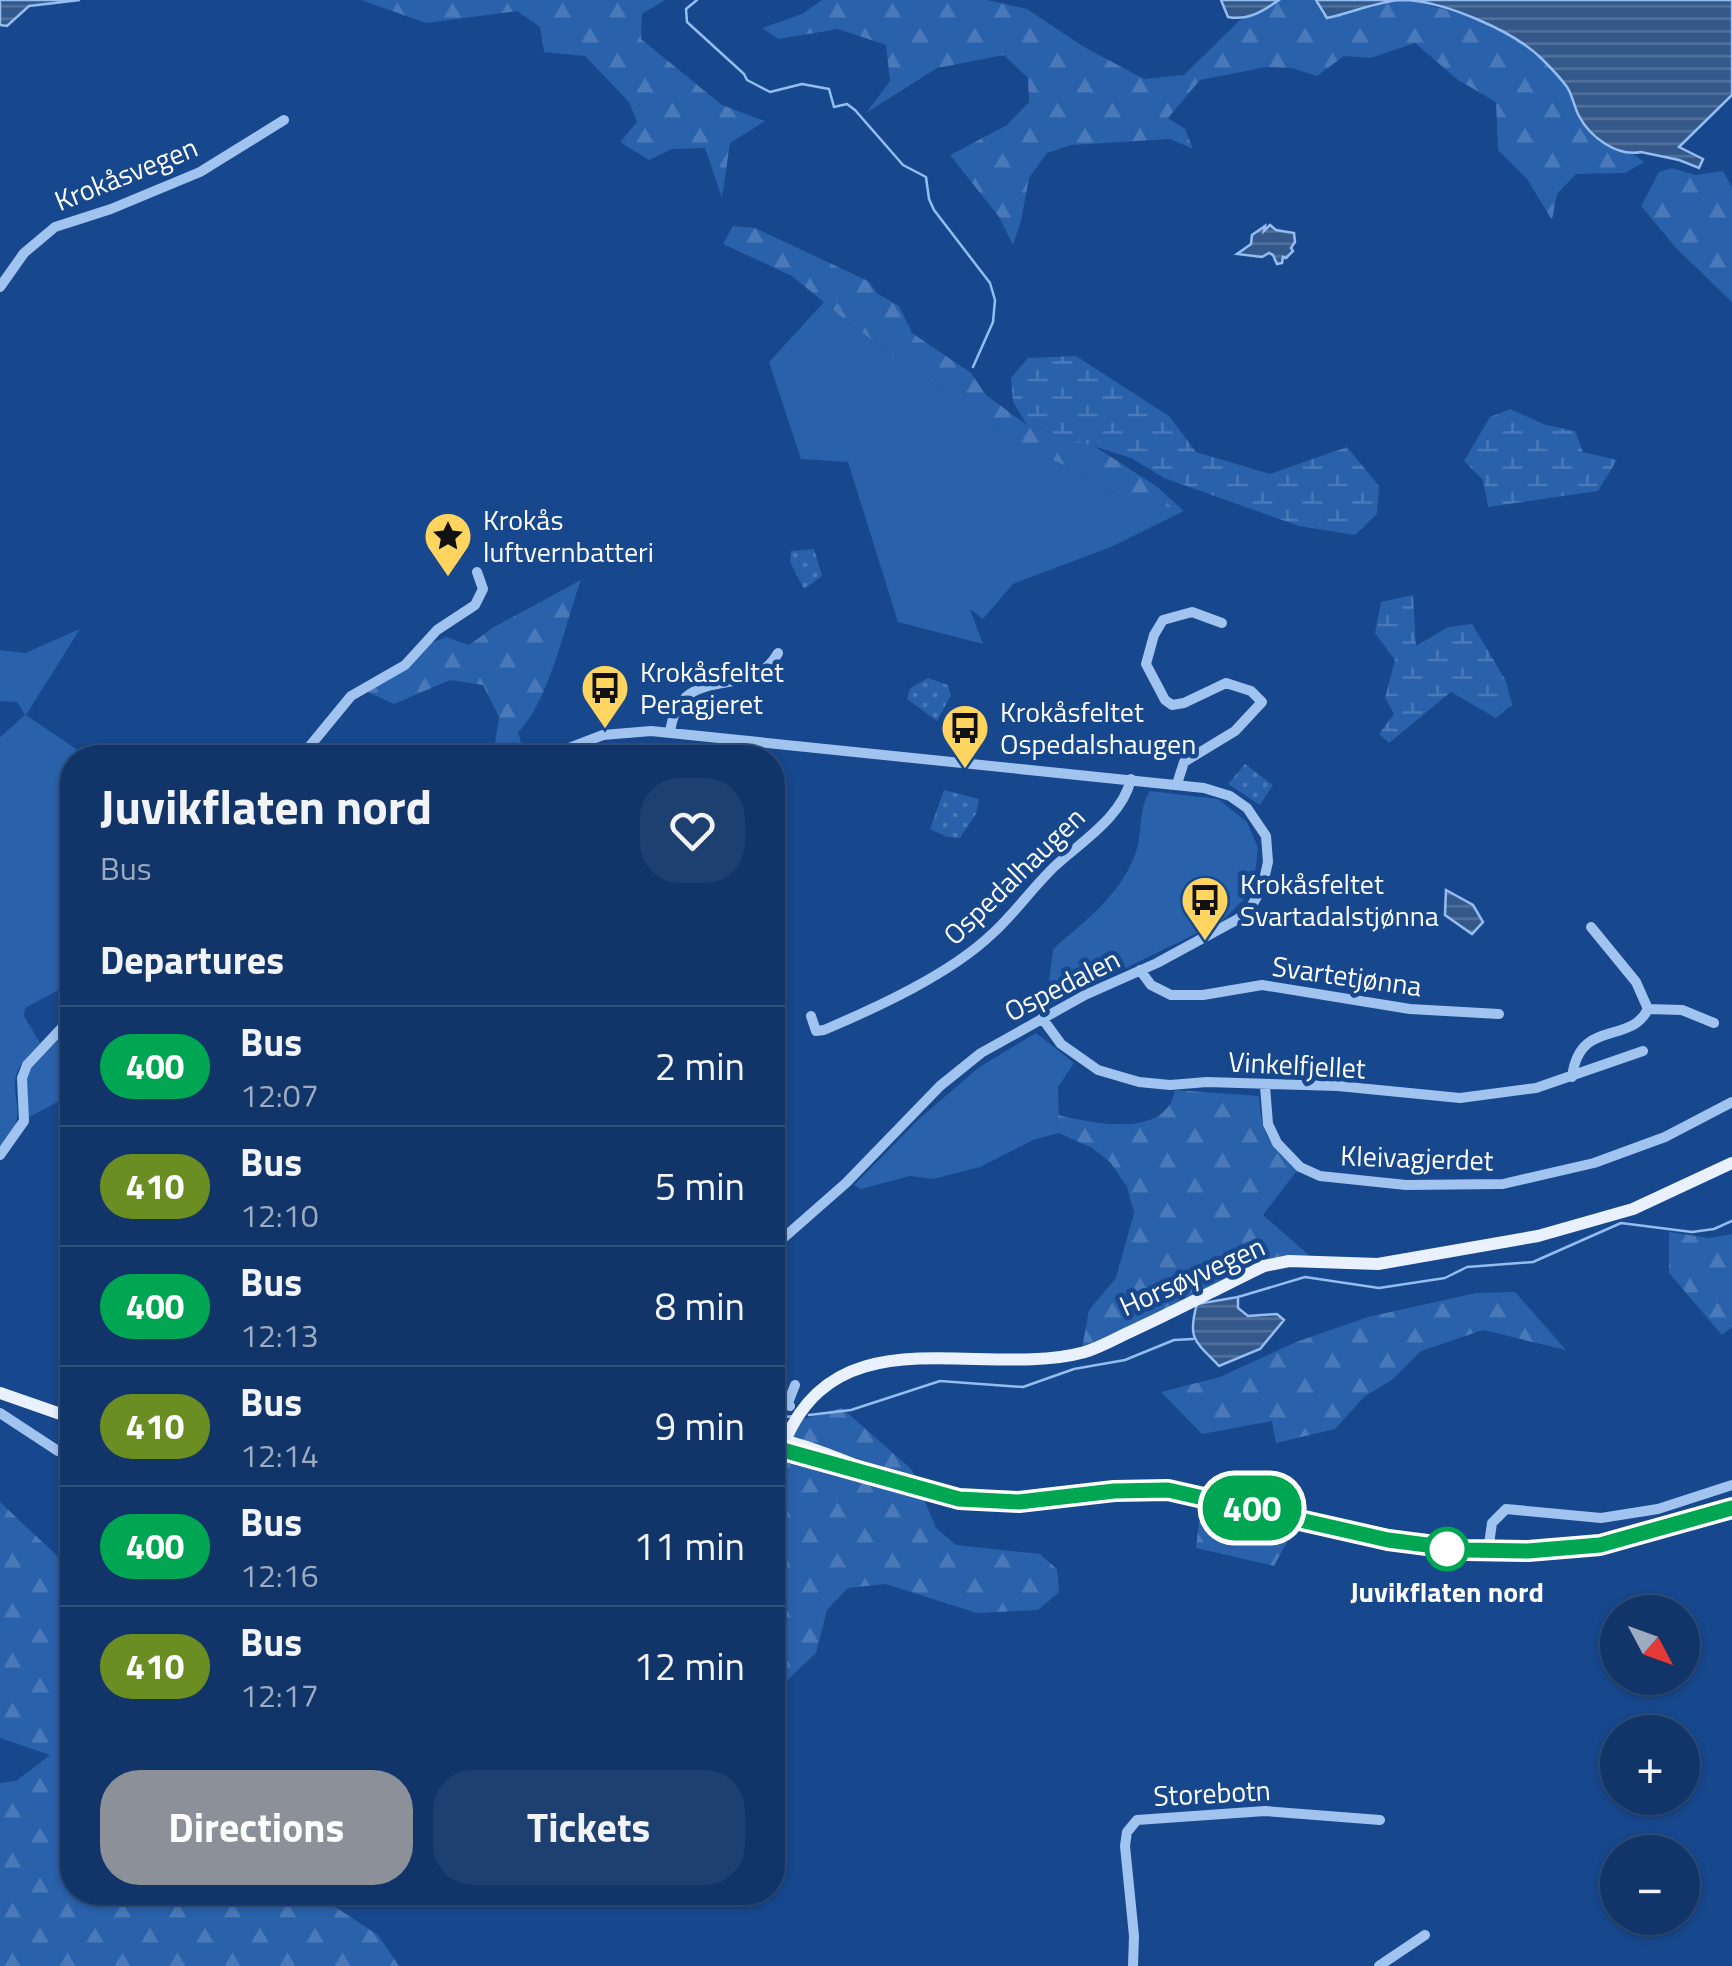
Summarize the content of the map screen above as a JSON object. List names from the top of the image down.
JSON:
{
  "streets": {
    "main road": ["Horsøyvegen"],
    "street": [
      "Krokåsvegen",
      "Ospedalhaugen",
      "Svartetjønna",
      "Ospedalen",
      "Vinkelfjellet",
      "Kleivagjerdet",
      "Storebotn"
    ]
  },
  "crossings": [
    ["Ospedalhaugen", "Ospedalen"],
    ["Svartetjønna", "Ospedalen"],
    ["Ospedalen", "Vinkelfjellet"],
    ["Vinkelfjellet", "Kleivagjerdet"]
  ],
  "places": {
    "place": ["Krokås luftvernbatteri"],
    "bus stop": ["Krokåsfeltet Peragjeret", "Krokåsfeltet Ospedalshaugen", "Krokåsfeltet Svartadalstjønna"],
    "other": ["Juvikflaten nord"]
  },
  "lines": ["bus line 400"],
  "north": "bottom right",
  "page": {
    "on_map": "400",
    "heading": [
      ["Juvikflaten nord", "Bus"],
      "Departures"
    ],
    "list": [
      {
        "mark": "400",
        "name": "Bus",
        "note": "12:07",
        "value": "2 min"
      },
      {
        "mark": "410",
        "name": "Bus",
        "note": "12:10",
        "value": "5 min"
      },
      {
        "mark": "400",
        "name": "Bus",
        "note": "12:13",
        "value": "8 min"
      },
      {
        "mark": "410",
        "name": "Bus",
        "note": "12:14",
        "value": "9 min"
      },
      {
        "mark": "400",
        "name": "Bus",
        "note": "12:16",
        "value": "11 min"
      },
      {
        "mark": "410",
        "name": "Bus",
        "note": "12:17",
        "value": "12 min"
      }
    ],
    "map_buttons": ["+", "−"],
    "buttons": ["Directions", "Tickets"]
  }
}
